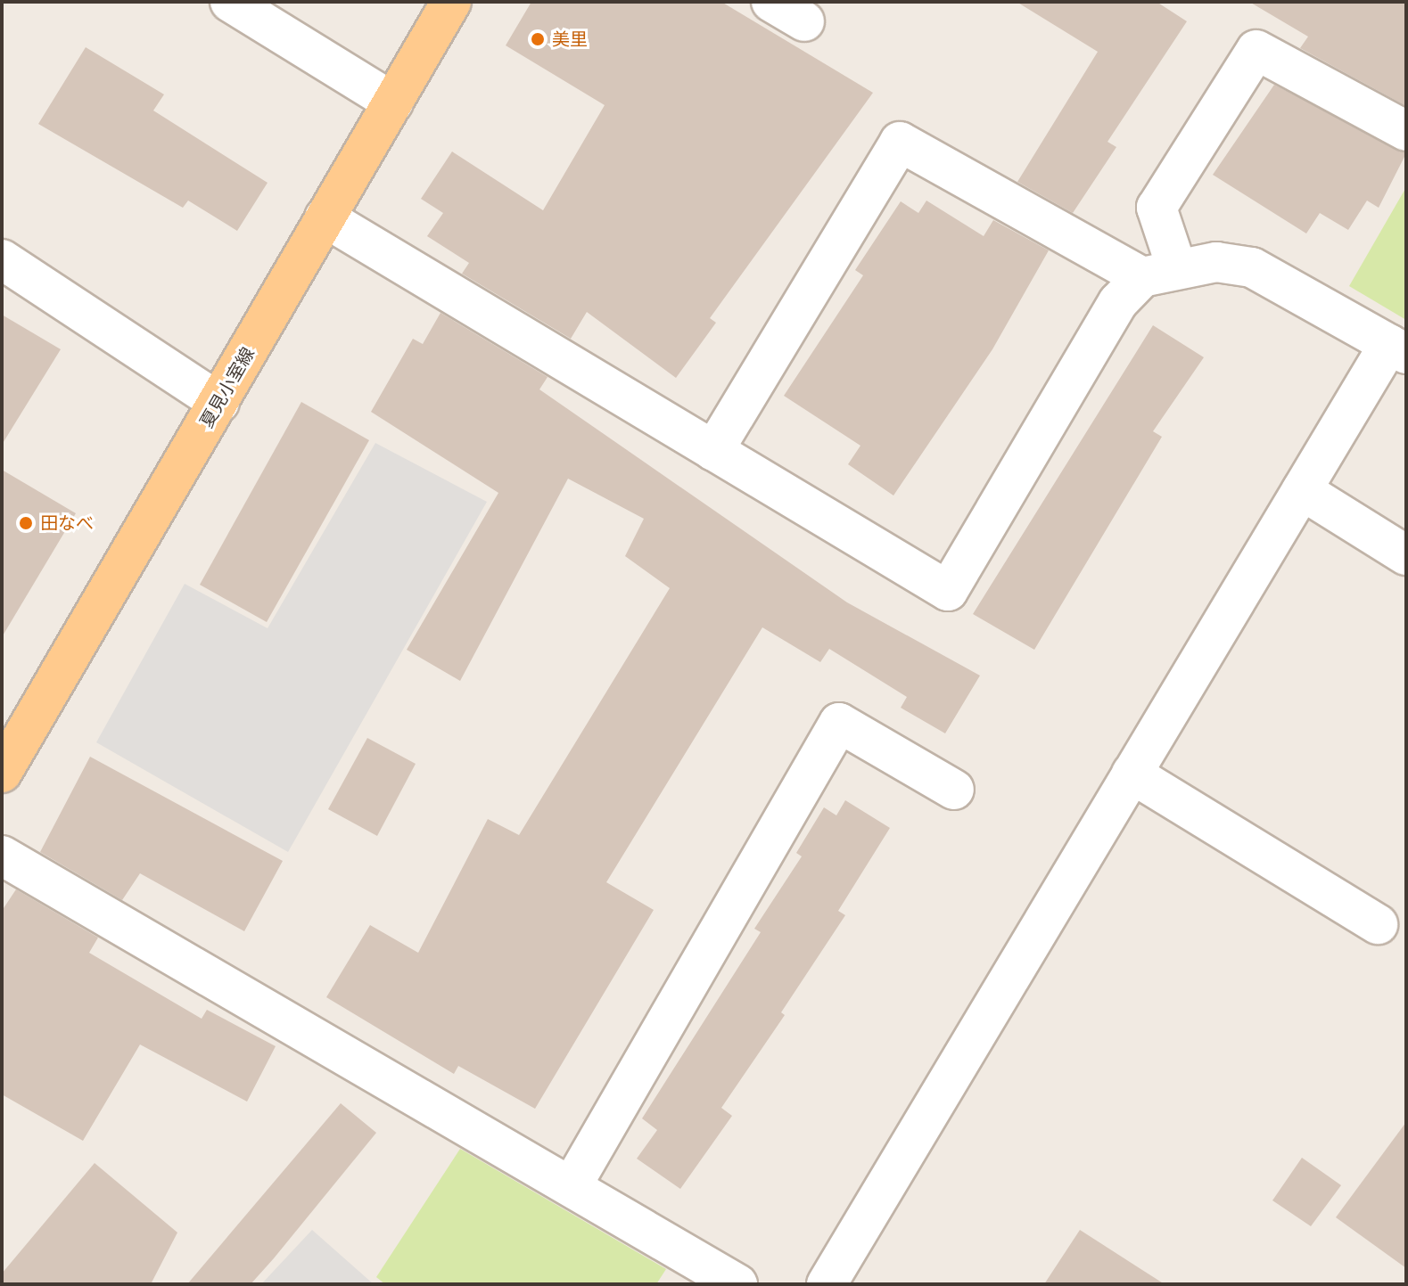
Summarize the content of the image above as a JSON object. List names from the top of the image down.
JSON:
{
  "streets": {
    "main road": ["夏見小室線"]
  },
  "places": ["美里", "田なべ"]
}
